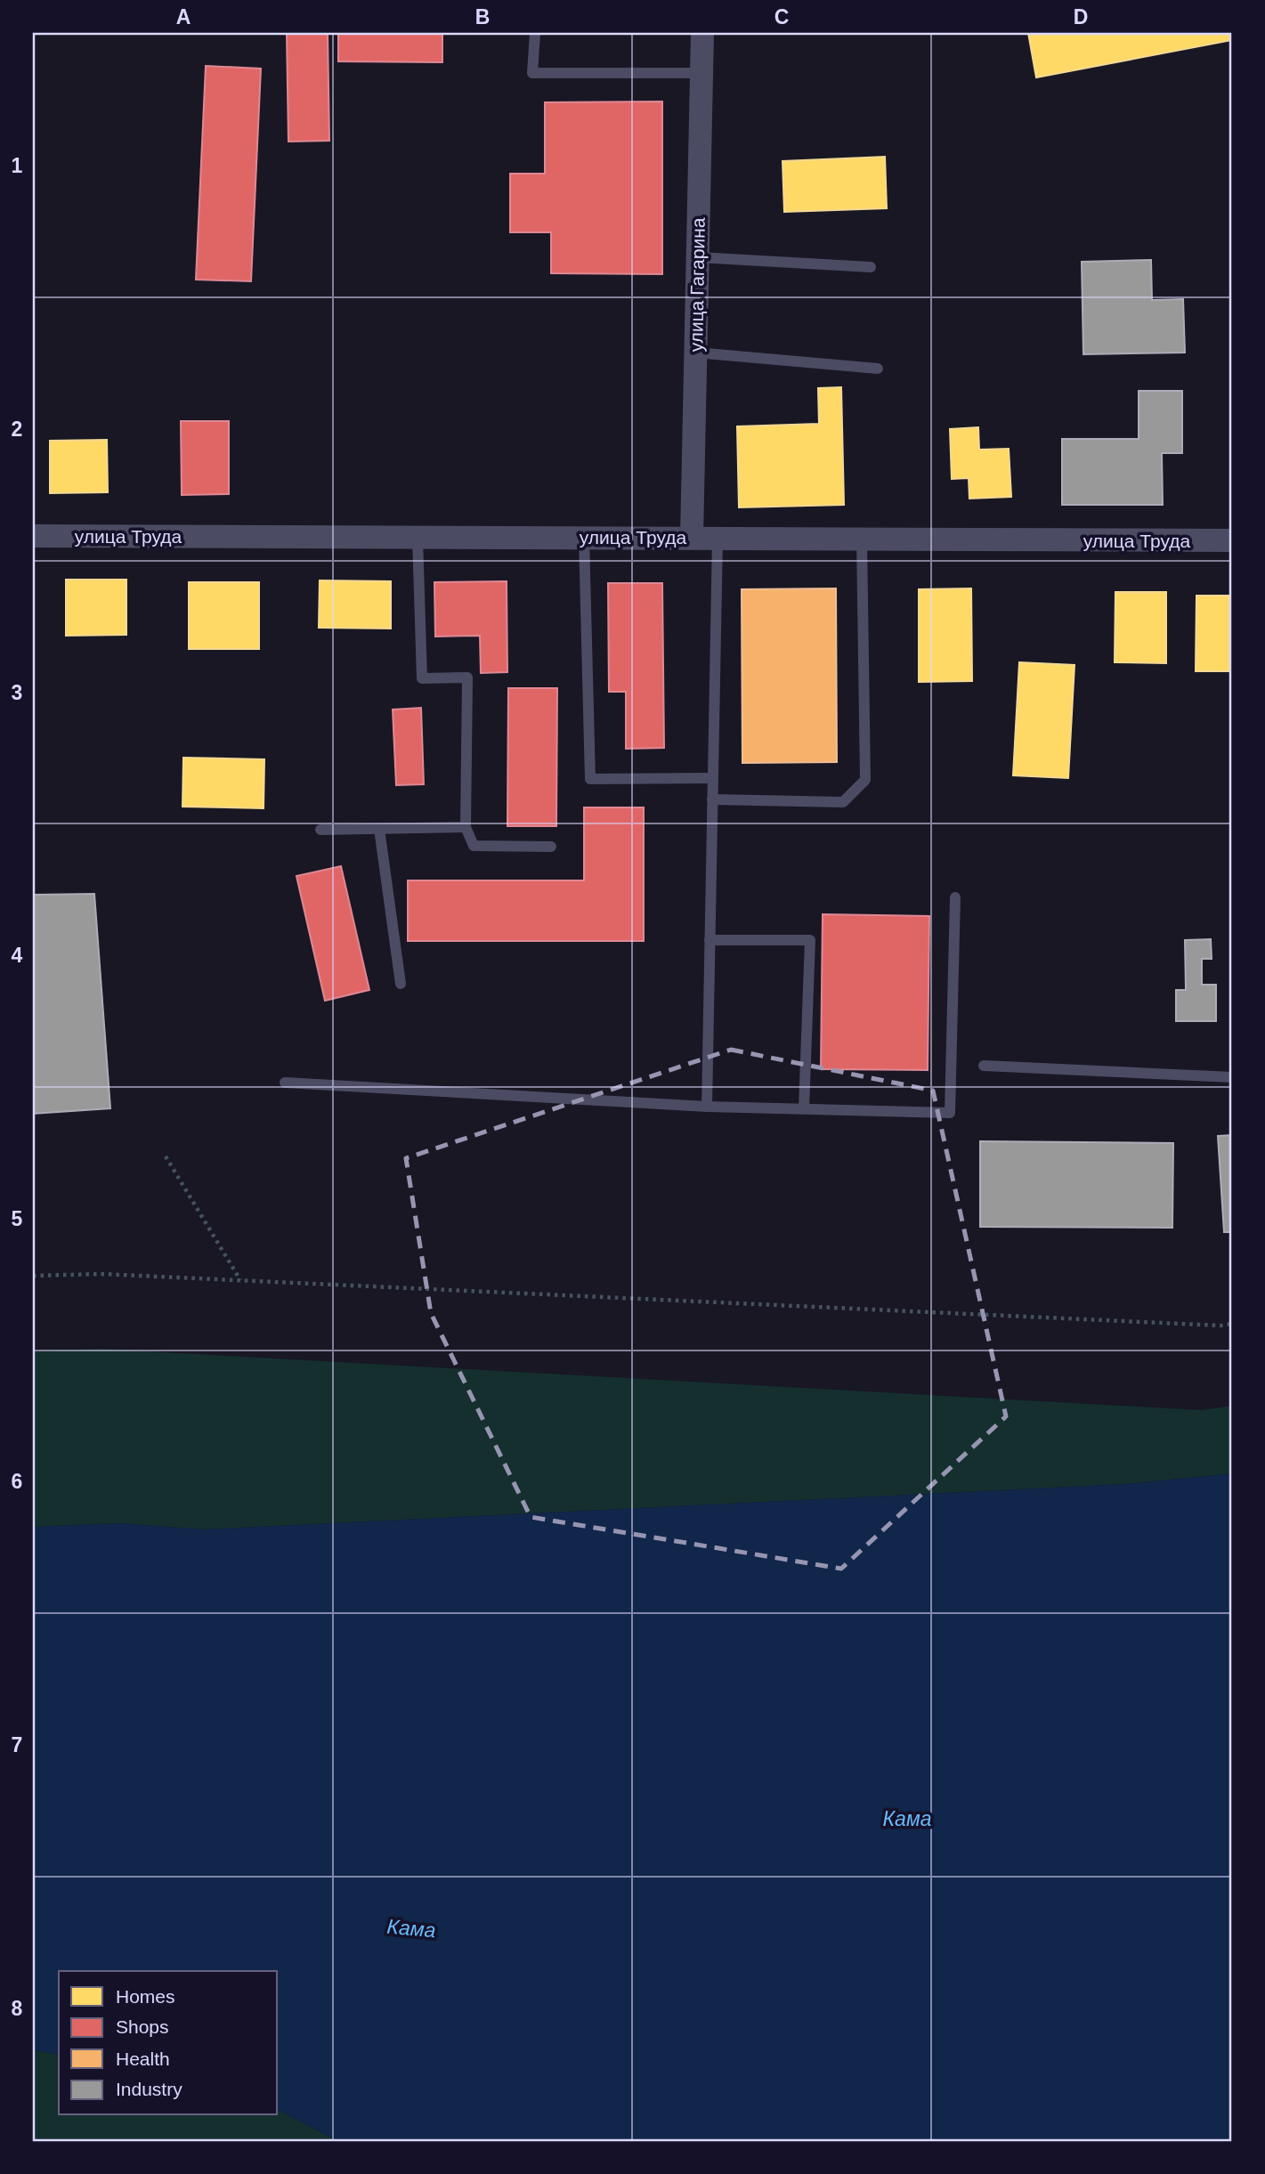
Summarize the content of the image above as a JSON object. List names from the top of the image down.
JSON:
{
  "streets": {
    "street": ["улица Гагарина", "улица Труда"]
  },
  "crossings": [
    ["улица Гагарина", "улица Труда"]
  ],
  "water": ["Кама"],
  "legend": [
    "Homes",
    "Shops",
    "Health",
    "Industry"
  ],
  "grid": {
    "columns": [
      "A",
      "B",
      "C",
      "D"
    ],
    "rows": [
      "1",
      "2",
      "3",
      "4",
      "5",
      "6",
      "7",
      "8"
    ]
  }
}
